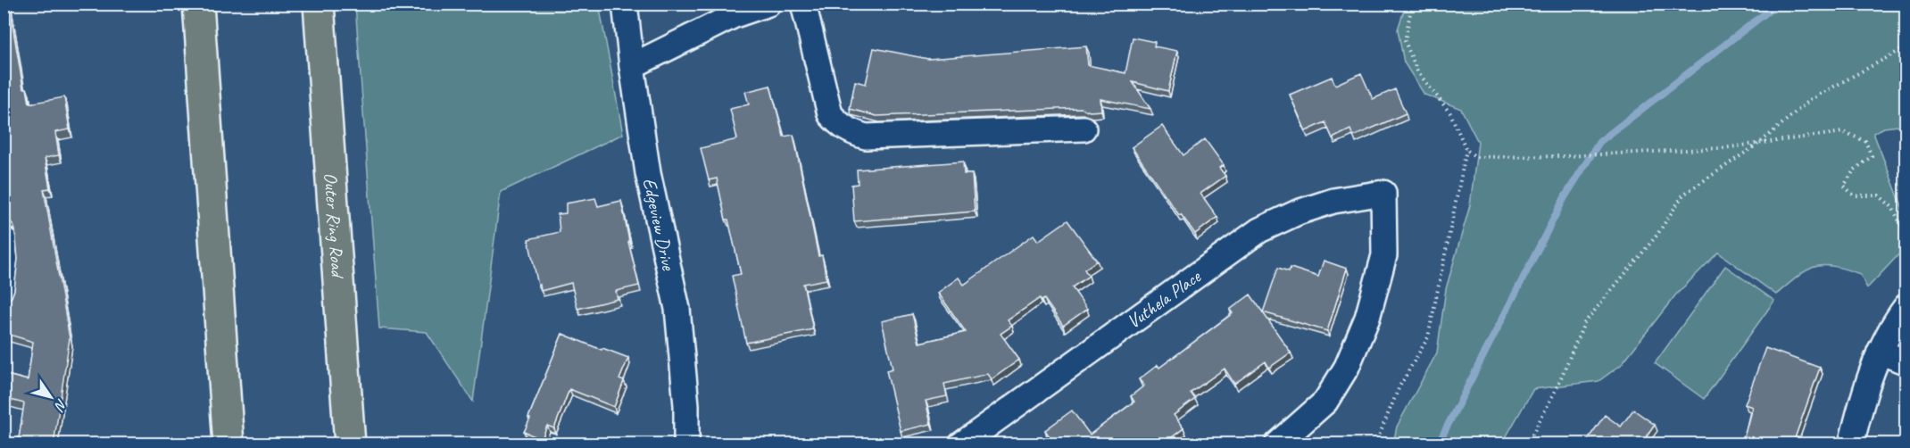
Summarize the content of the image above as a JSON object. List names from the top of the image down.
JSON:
{
  "streets": {
    "highway": ["Outer Ring Road"],
    "street": ["Edgeview Drive", "Vuthela Place"]
  },
  "north": "bottom right"
}
